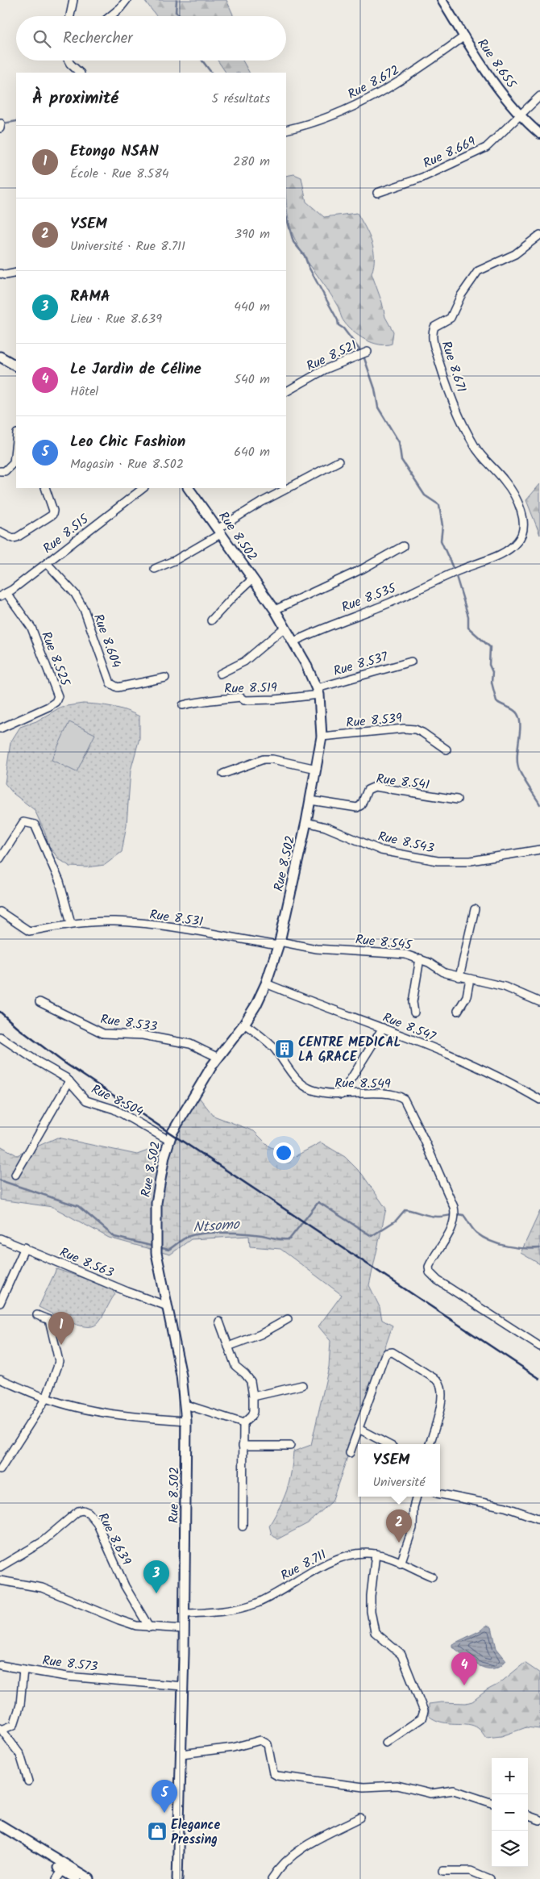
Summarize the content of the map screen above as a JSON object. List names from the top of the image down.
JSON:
{
  "streets": {
    "main road": ["Rue 8.502"],
    "street": [
      "Rue 8.655",
      "Rue 8.672",
      "Rue 8.669",
      "Rue 8.521",
      "Rue 8.671",
      "Rue 8.515",
      "Rue 8.535",
      "Rue 8.604",
      "Rue 8.525",
      "Rue 8.537",
      "Rue 8.519",
      "Rue 8.539",
      "Rue 8.541",
      "Rue 8.543",
      "Rue 8.531",
      "Rue 8.545",
      "Rue 8.533",
      "Rue 8.547",
      "Rue 8.549",
      "Rue 8.504",
      "Rue 8.563",
      "Rue 8.639",
      "Rue 8.711",
      "Rue 8.573"
    ]
  },
  "crossings": [
    ["Rue 8.655", "Rue 8.672"],
    ["Rue 8.655", "Rue 8.669"],
    ["Rue 8.671", "Rue 8.535"],
    ["Rue 8.515", "Rue 8.604"],
    ["Rue 8.515", "Rue 8.525"],
    ["Rue 8.502", "Rue 8.535"],
    ["Rue 8.502", "Rue 8.537"],
    ["Rue 8.502", "Rue 8.519"],
    ["Rue 8.502", "Rue 8.539"],
    ["Rue 8.502", "Rue 8.541"],
    ["Rue 8.502", "Rue 8.543"],
    ["Rue 8.502", "Rue 8.531"],
    ["Rue 8.502", "Rue 8.545"],
    ["Rue 8.502", "Rue 8.533"],
    ["Rue 8.502", "Rue 8.547"],
    ["Rue 8.502", "Rue 8.549"],
    ["Rue 8.502", "Rue 8.504"],
    ["Rue 8.502", "Rue 8.563"],
    ["Rue 8.502", "Rue 8.711"],
    ["Rue 8.502", "Rue 8.573"],
    ["Rue 8.537", "Rue 8.519"],
    ["Rue 8.531", "Rue 8.545"]
  ],
  "water": ["Ntsomo"],
  "places": {
    "building": ["CENTRE MEDICAL LA GRACE"],
    "shop": ["Elegance Pressing"]
  },
  "page": {
    "search": "Rechercher",
    "heading": ["À proximité", "5 résultats"],
    "list": [
      {
        "mark": "1",
        "name": "Etongo NSAN",
        "note": "École · Rue 8.584",
        "value": "280 m"
      },
      {
        "mark": "2",
        "name": "YSEM",
        "note": "Université · Rue 8.711",
        "value": "390 m"
      },
      {
        "mark": "3",
        "name": "RAMA",
        "note": "Lieu · Rue 8.639",
        "value": "440 m"
      },
      {
        "mark": "4",
        "name": "Le Jardin de Céline",
        "note": "Hôtel",
        "value": "540 m"
      },
      {
        "mark": "5",
        "name": "Leo Chic Fashion",
        "note": "Magasin · Rue 8.502",
        "value": "640 m"
      }
    ],
    "pins": [
      "1",
      "2",
      "3",
      "4",
      "5"
    ],
    "popup": ["YSEM", "Université"],
    "map_buttons": ["+", "−"]
  }
}
